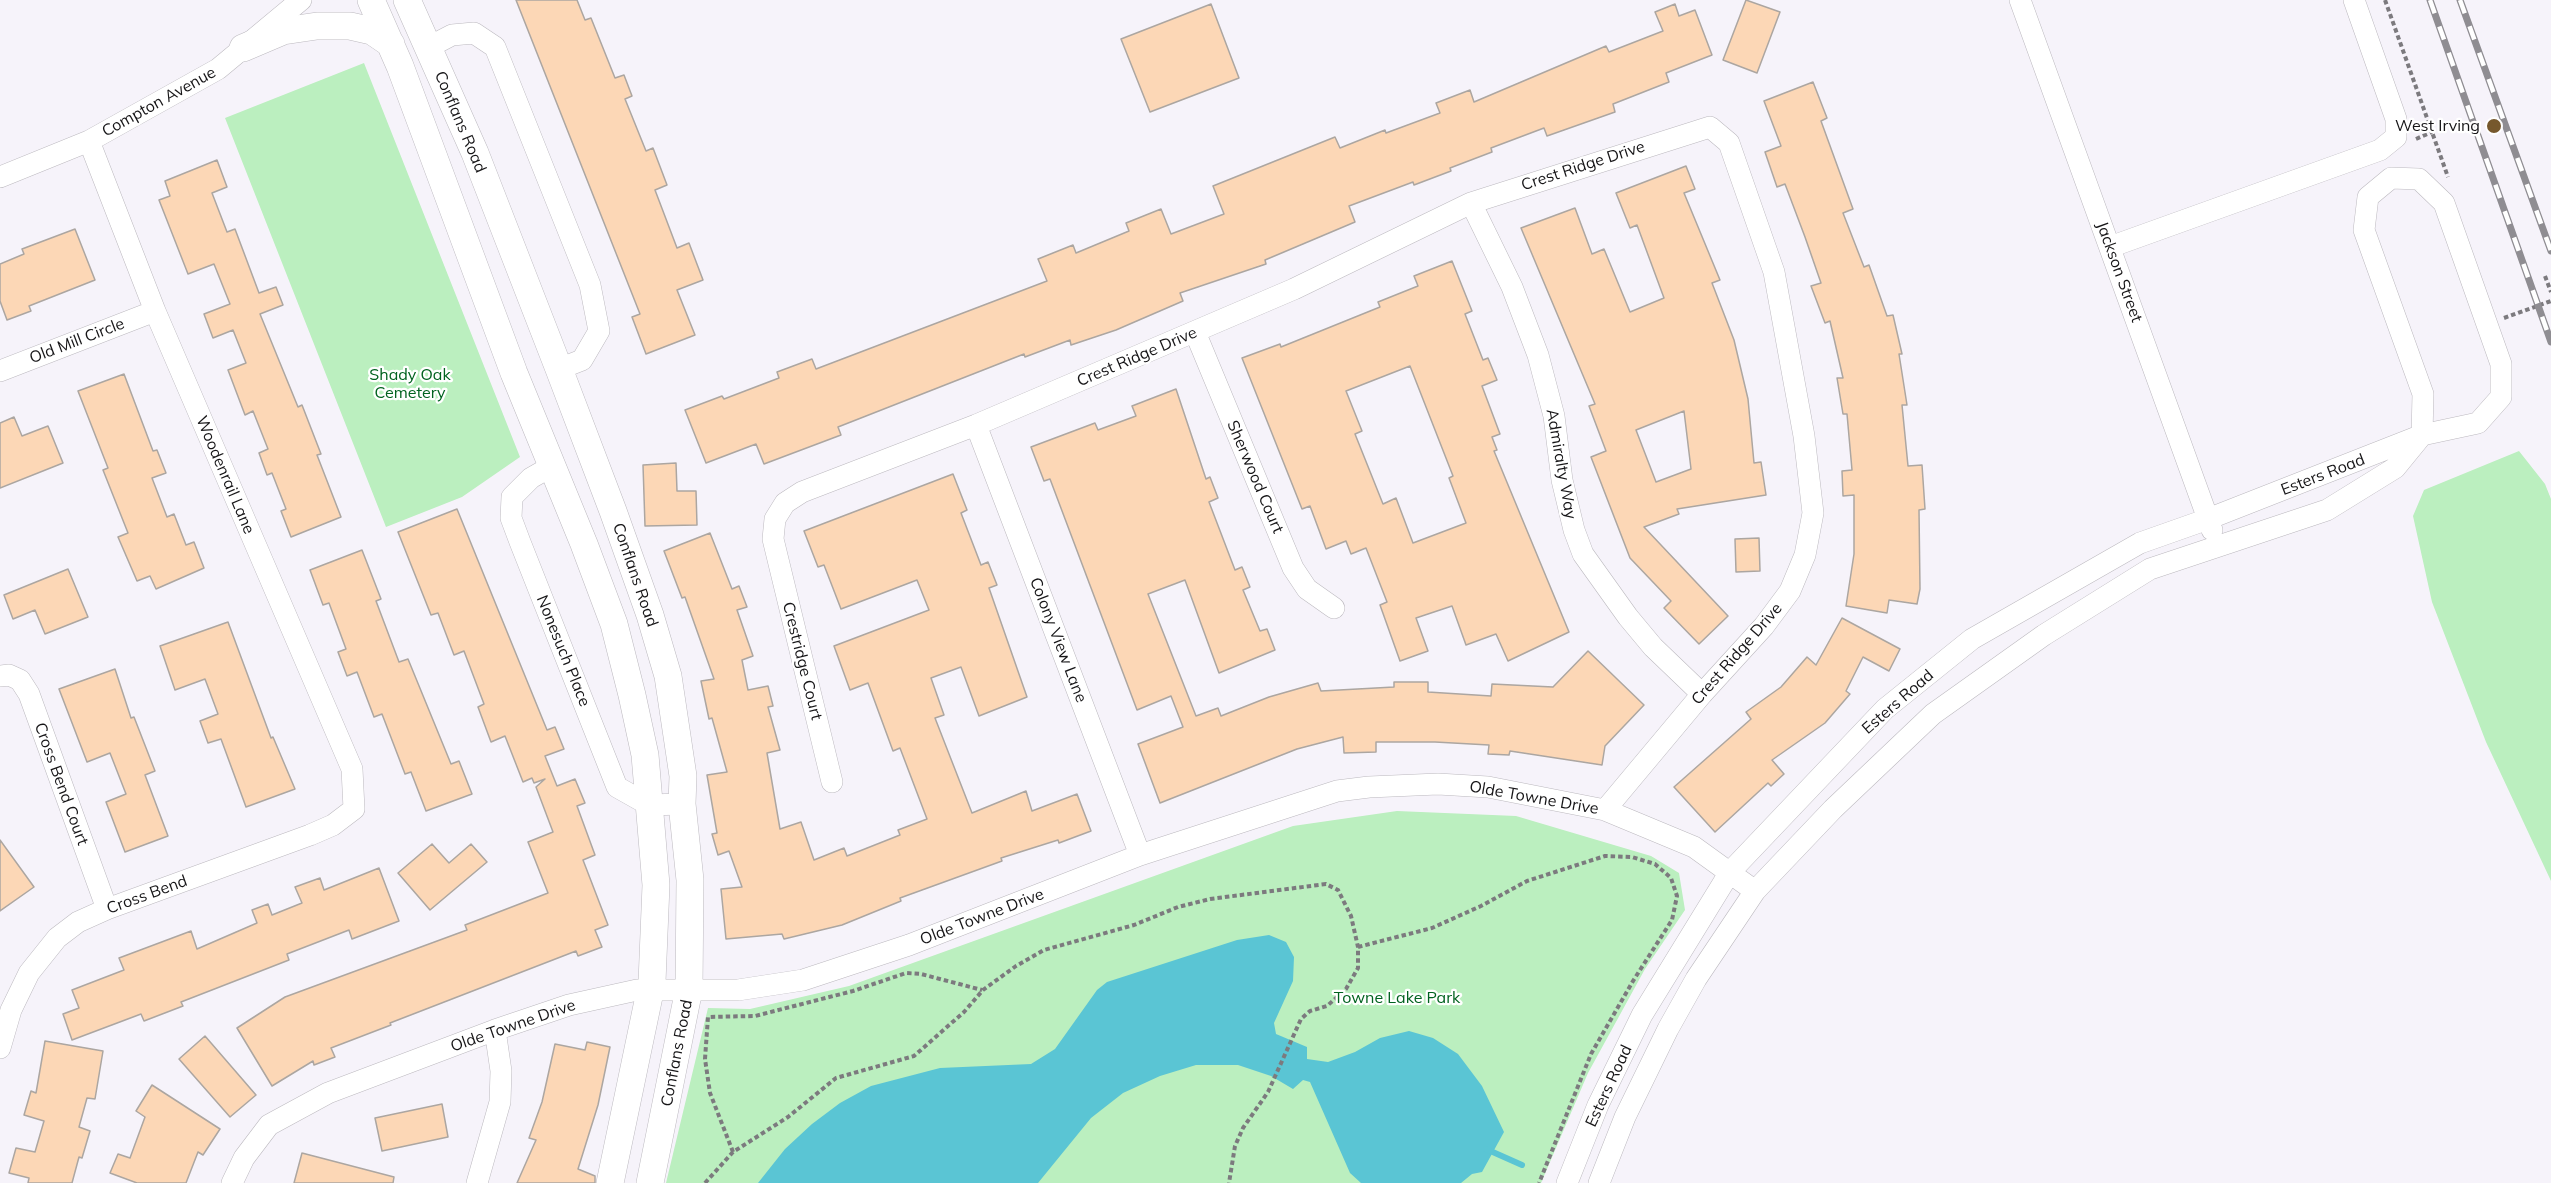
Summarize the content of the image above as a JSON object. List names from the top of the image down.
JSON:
{
  "streets": {
    "main road": ["Conflans Road"],
    "street": [
      "Compton Avenue",
      "Crest Ridge Drive",
      "Jackson Street",
      "Old Mill Circle",
      "Admiralty Way",
      "Woodenrail Lane",
      "Esters Road",
      "Sherwood Court",
      "Colony View Lane",
      "Nonesuch Place",
      "Crestridge Court",
      "Cross Bend Court",
      "Olde Towne Drive",
      "Cross Bend"
    ]
  },
  "crossings": [
    ["Compton Avenue", "Woodenrail Lane"],
    ["Conflans Road", "Nonesuch Place"],
    ["Conflans Road", "Olde Towne Drive"],
    ["Crest Ridge Drive", "Admiralty Way"],
    ["Crest Ridge Drive", "Sherwood Court"],
    ["Crest Ridge Drive", "Colony View Lane"],
    ["Crest Ridge Drive", "Crestridge Court"],
    ["Crest Ridge Drive", "Olde Towne Drive"],
    ["Jackson Street", "Esters Road"],
    ["Old Mill Circle", "Woodenrail Lane"],
    ["Woodenrail Lane", "Cross Bend"],
    ["Esters Road", "Olde Towne Drive"],
    ["Colony View Lane", "Olde Towne Drive"],
    ["Cross Bend Court", "Cross Bend"]
  ],
  "parks": ["Shady Oak Cemetery", "Towne Lake Park"],
  "places": ["West Irving"]
}
